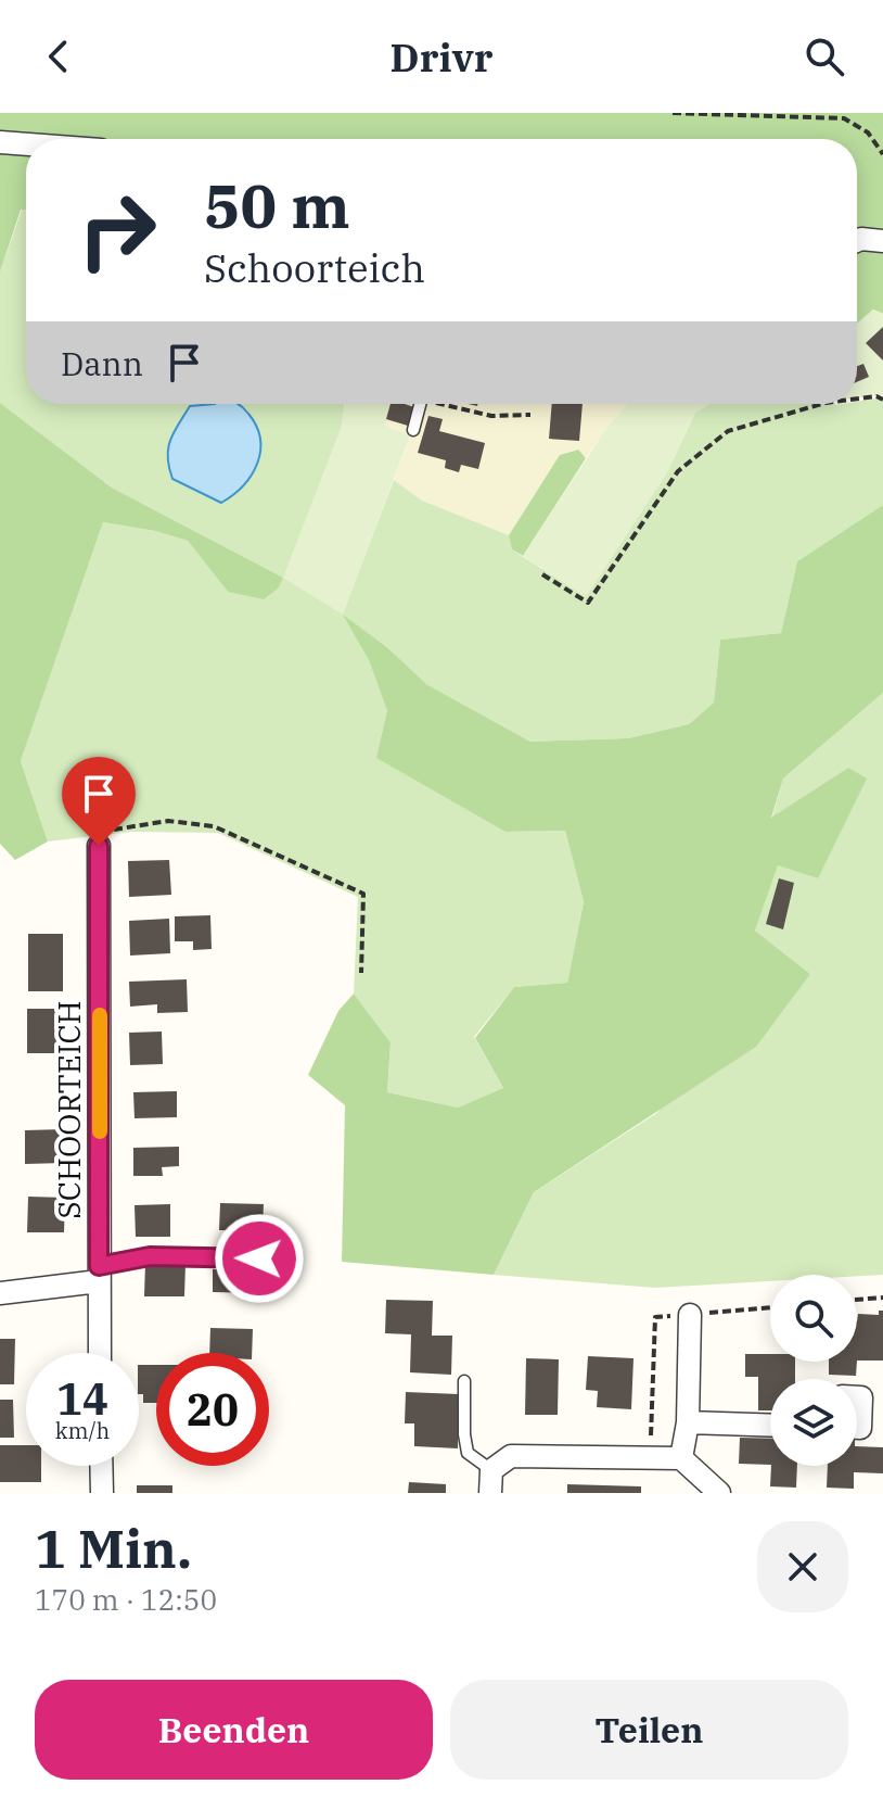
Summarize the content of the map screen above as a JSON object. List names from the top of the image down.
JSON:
{
  "streets": {
    "street": ["SCHOORTEICH"]
  },
  "page": {
    "header": "Drivr",
    "turn": ["50 m", "Schoorteich"],
    "then": "Dann",
    "speed": "14 km/h",
    "limit": "20",
    "heading": ["1 Min.", "170 m · 12:50"],
    "buttons": ["Beenden", "Teilen"]
  }
}
